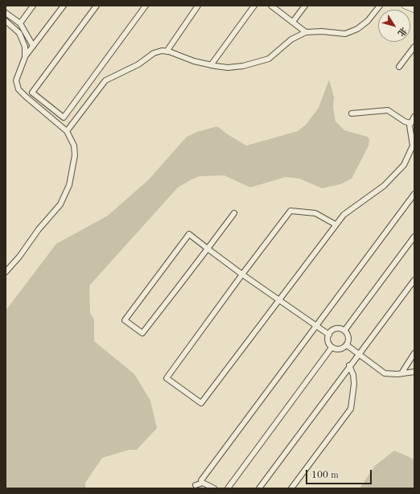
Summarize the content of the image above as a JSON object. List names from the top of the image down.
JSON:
{
  "scale_bar": "100 m",
  "north": "bottom right"
}
